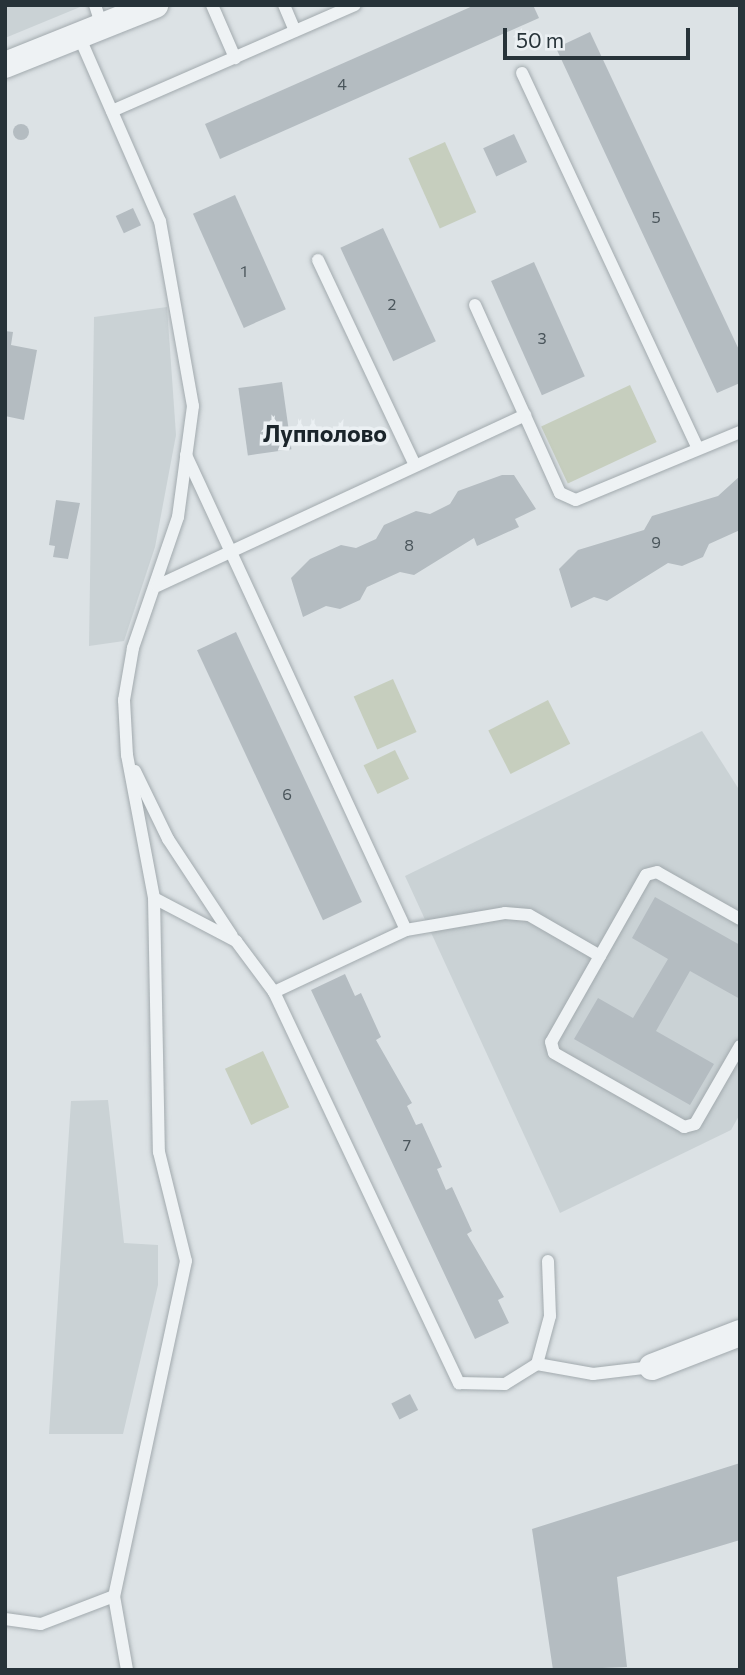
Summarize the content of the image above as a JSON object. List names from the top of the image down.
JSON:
{
  "districts": ["Лупполово"],
  "house_numbers": [
    "4",
    "5",
    "1",
    "2",
    "3",
    "9",
    "8",
    "6",
    "7"
  ],
  "scale_bar": "50 m"
}
